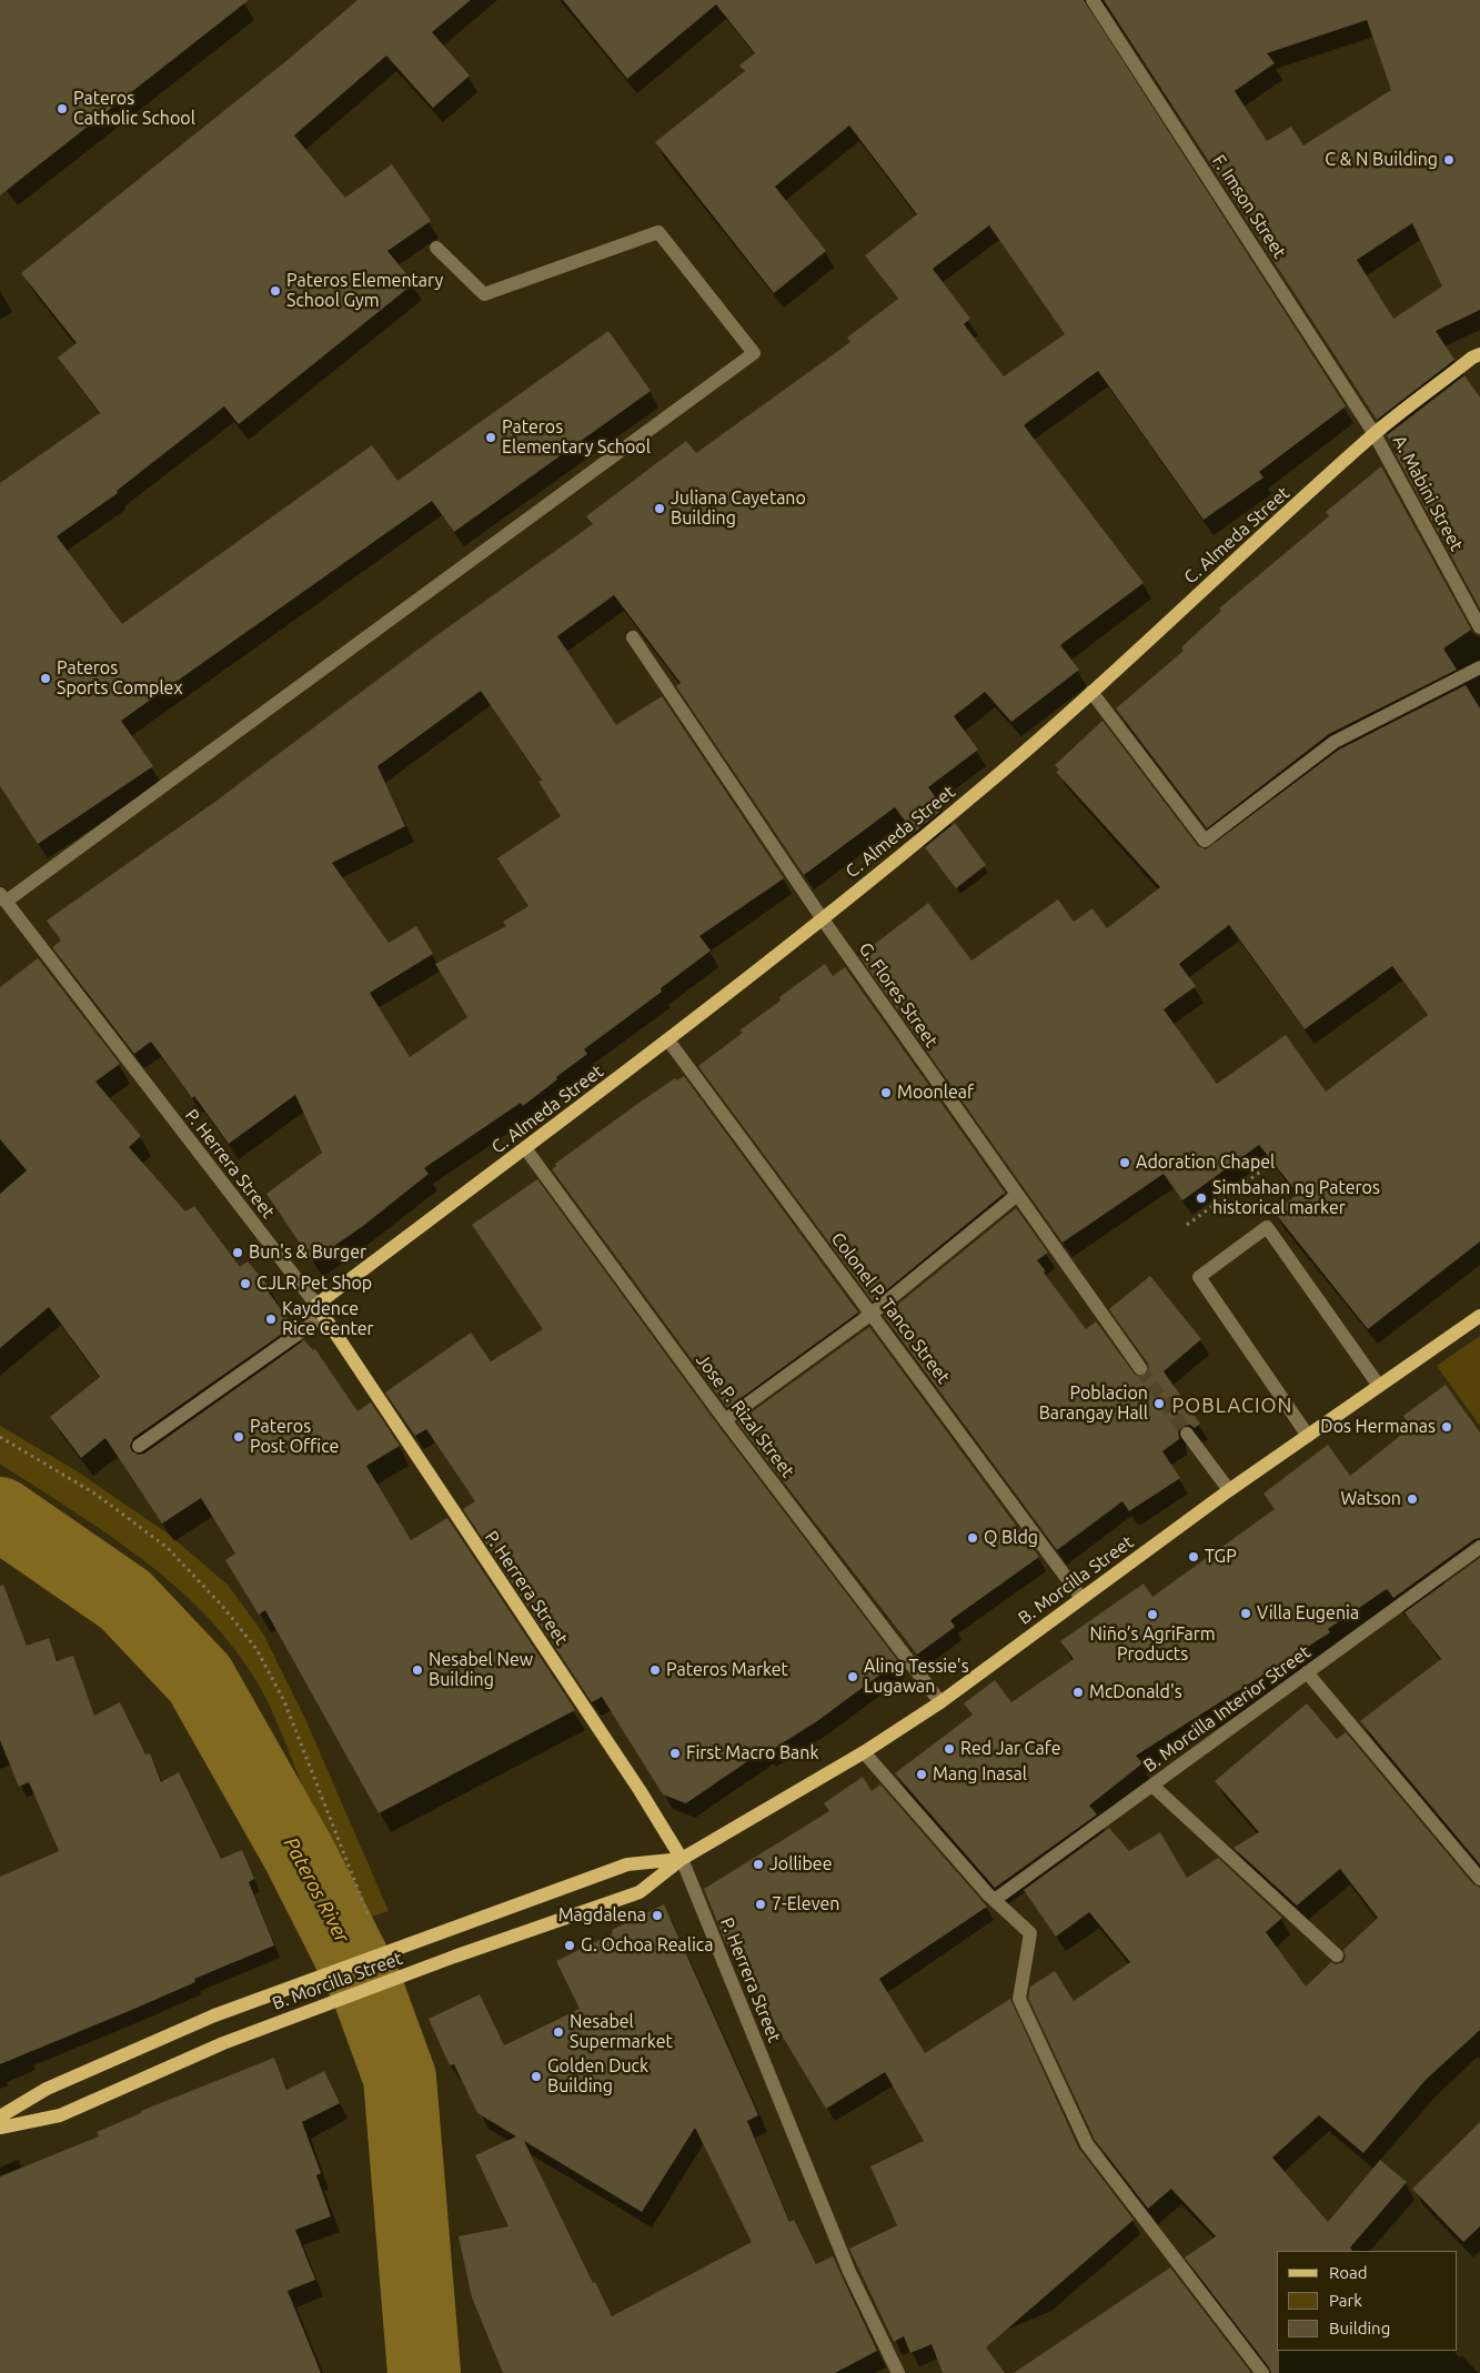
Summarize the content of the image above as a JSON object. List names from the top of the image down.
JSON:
{
  "streets": {
    "main road": ["C. Almeda Street", "P. Herrera Street", "B. Morcilla Street"],
    "street": [
      "F. Imson Street",
      "A. Mabini Street",
      "G. Flores Street",
      "Colonel P. Tanco Street",
      "Jose P. Rizal Street",
      "B. Morcilla Interior Street"
    ]
  },
  "crossings": [
    ["F. Imson Street", "A. Mabini Street"],
    ["F. Imson Street", "C. Almeda Street"],
    ["A. Mabini Street", "C. Almeda Street"],
    ["C. Almeda Street", "G. Flores Street"],
    ["C. Almeda Street", "P. Herrera Street"],
    ["C. Almeda Street", "Colonel P. Tanco Street"],
    ["C. Almeda Street", "Jose P. Rizal Street"],
    ["P. Herrera Street", "B. Morcilla Street"],
    ["Colonel P. Tanco Street", "B. Morcilla Street"],
    ["Jose P. Rizal Street", "B. Morcilla Street"]
  ],
  "districts": ["POBLACION"],
  "water": ["Pateros River"],
  "places": [
    "Pateros Catholic School",
    "C & N Building",
    "Pateros Elementary School Gym",
    "Pateros Elementary School",
    "Juliana Cayetano Building",
    "Pateros Sports Complex",
    "Moonleaf",
    "Adoration Chapel",
    "Simbahan ng Pateros historical marker",
    "Bun's & Burger",
    "CJLR Pet Shop",
    "Kaydence Rice Center",
    "Poblacion Barangay Hall",
    "Dos Hermanas",
    "Pateros Post Office",
    "Watson",
    "Q Bldg",
    "TGP",
    "Villa Eugenia",
    "Niño’s AgriFarm Products",
    "Nesabel New Building",
    "Pateros Market",
    "Aling Tessie's Lugawan",
    "McDonald's",
    "Red Jar Cafe",
    "First Macro Bank",
    "Mang Inasal",
    "Jollibee",
    "7-Eleven",
    "Magdalena",
    "G. Ochoa Realica",
    "Nesabel Supermarket",
    "Golden Duck Building"
  ],
  "legend": ["Road", "Park", "Building"]
}
